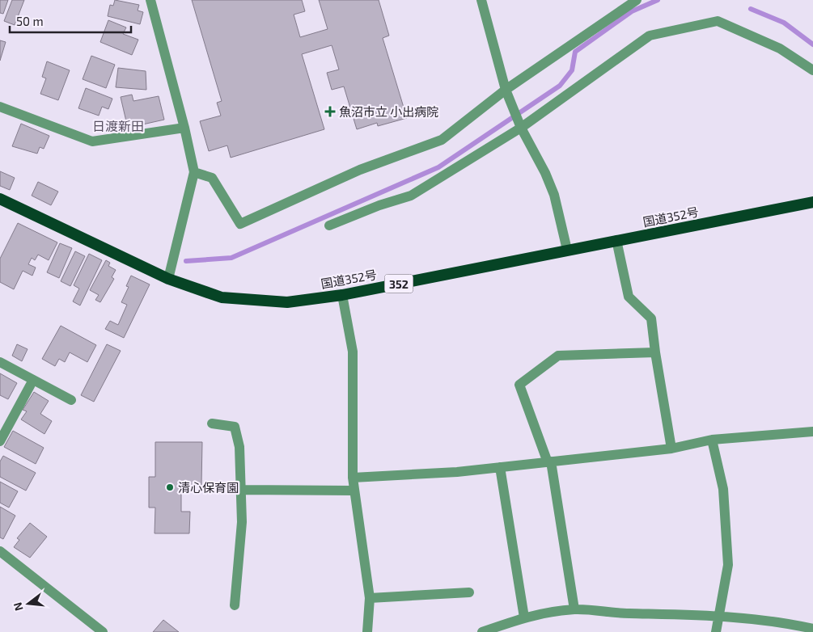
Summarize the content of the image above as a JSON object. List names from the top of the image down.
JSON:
{
  "streets": {
    "highway": ["国道352号", "352"]
  },
  "districts": ["日渡新田"],
  "places": {
    "health": ["魚沼市立 小出病院"],
    "other": ["清心保育園"]
  },
  "scale_bar": "50 m",
  "north": "left"
}
